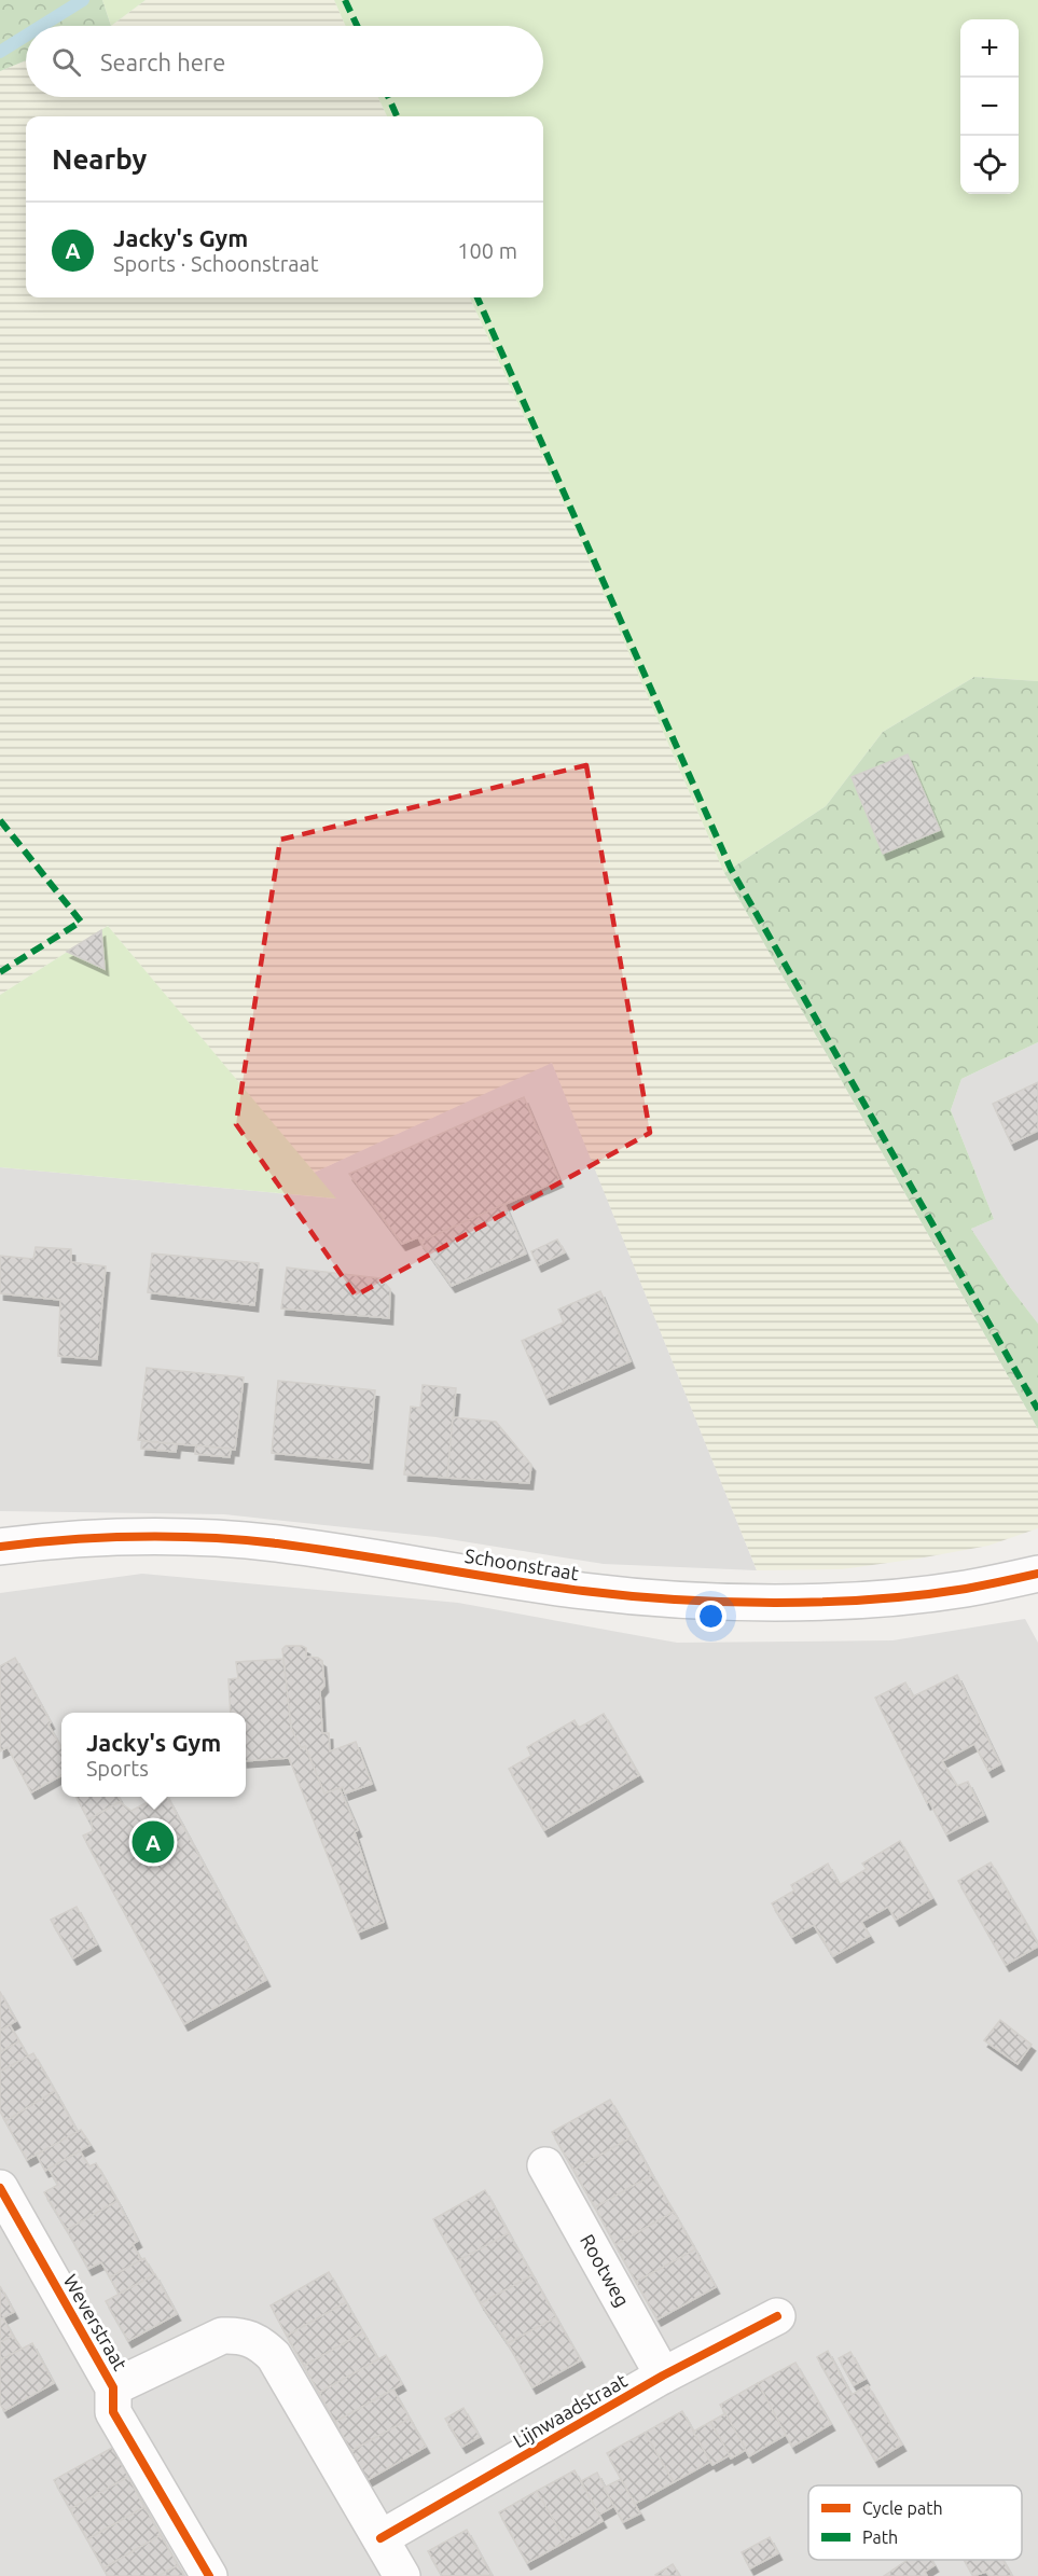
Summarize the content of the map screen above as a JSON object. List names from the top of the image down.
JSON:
{
  "streets": {
    "street": [
      "Schoonstraat",
      "Rootweg",
      "Weverstraat",
      "Lijnwaadstraat"
    ]
  },
  "crossings": [
    ["Rootweg", "Lijnwaadstraat"],
    ["Weverstraat", "Lijnwaadstraat"]
  ],
  "legend": ["Cycle path", "Path"],
  "page": {
    "map_buttons": ["+", "−"],
    "search": "Search here",
    "heading": "Nearby",
    "list": [
      {
        "mark": "A",
        "name": "Jacky's Gym",
        "note": "Sports · Schoonstraat",
        "value": "100 m"
      }
    ],
    "popup": ["Jacky's Gym", "Sports"],
    "pins": "A"
  }
}
